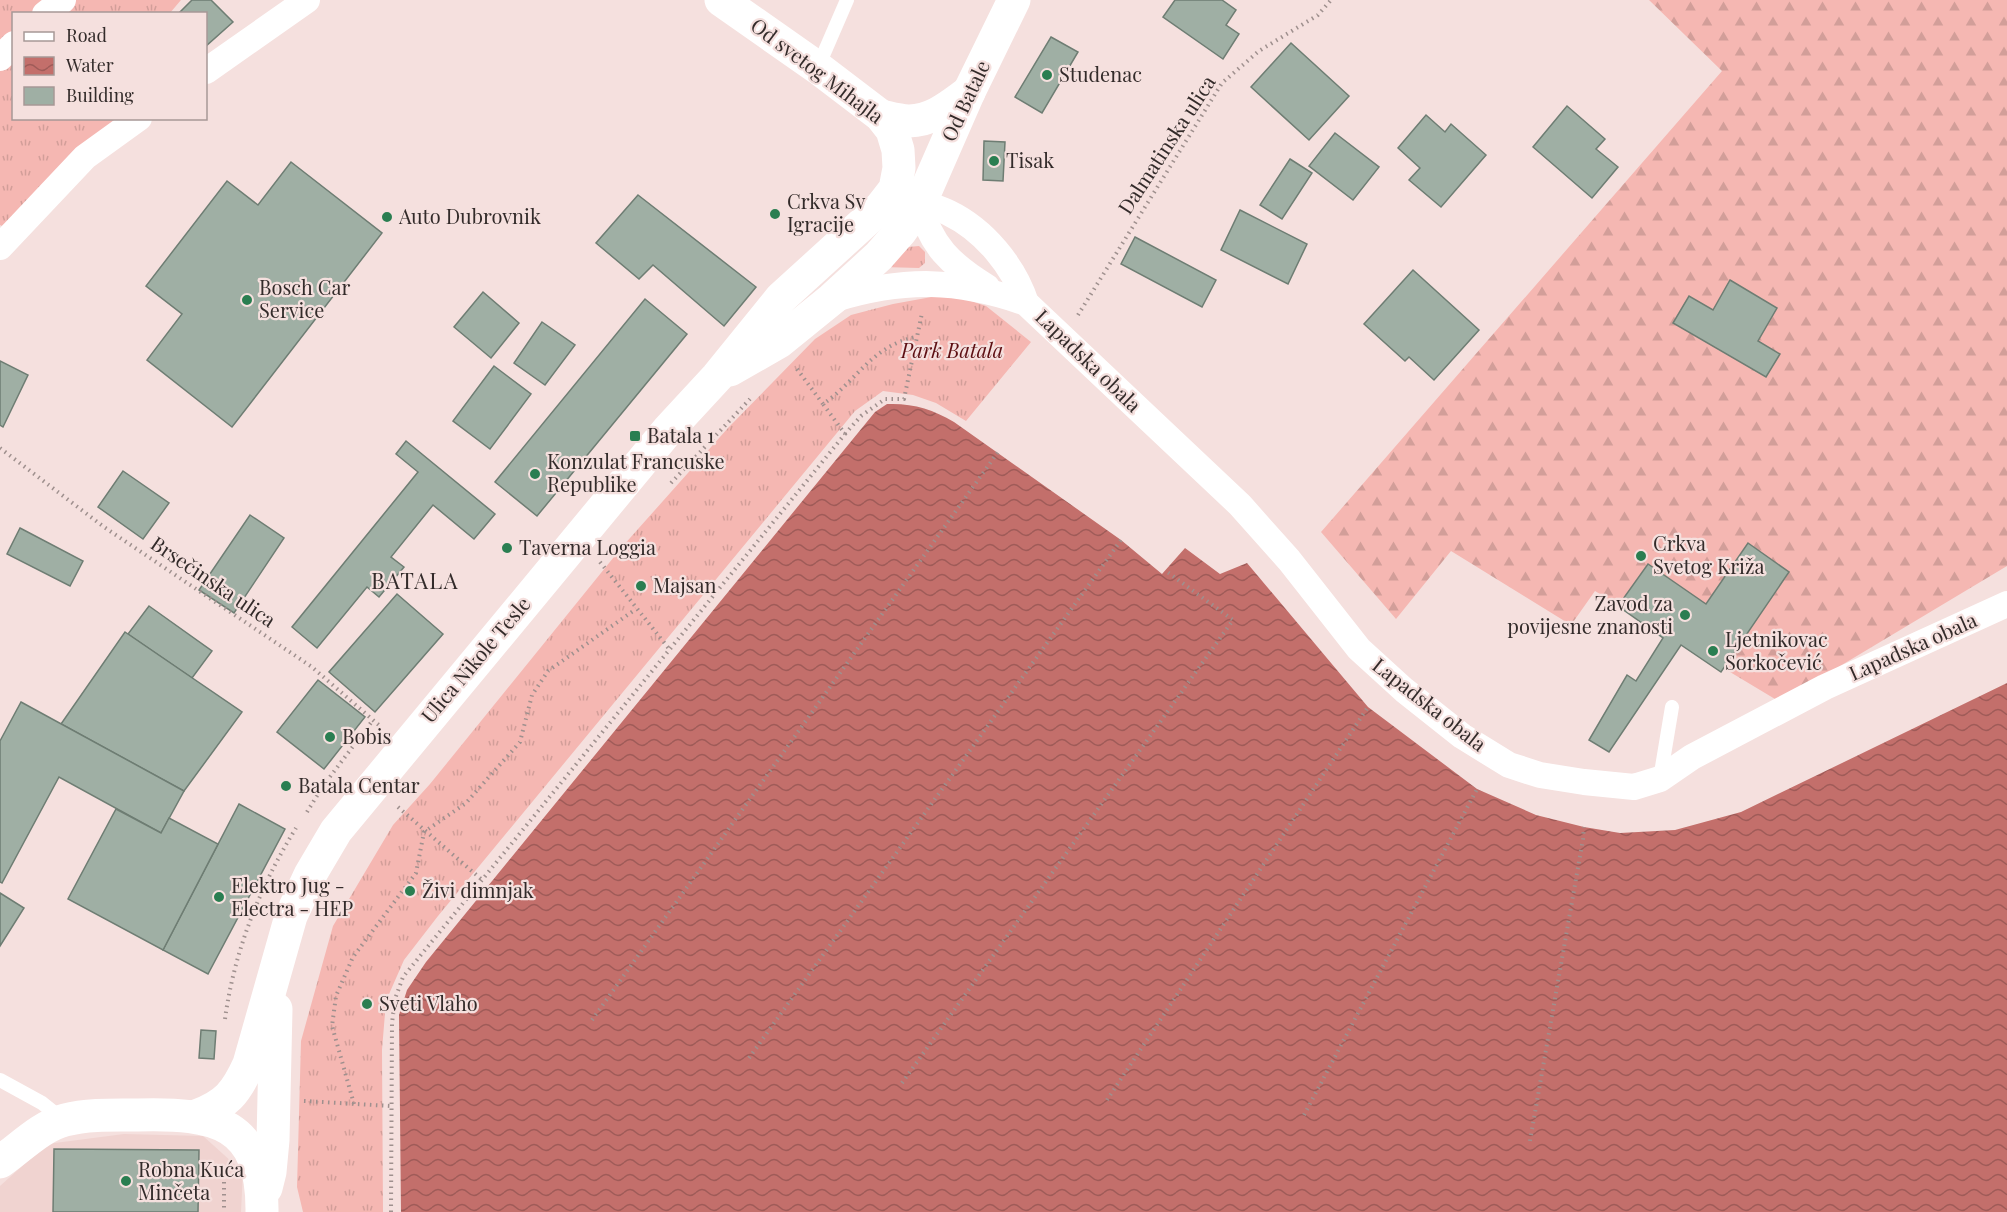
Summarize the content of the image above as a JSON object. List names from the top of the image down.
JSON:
{
  "streets": {
    "main road": ["Od svetog Mihajla", "Od Batale", "Ulica Nikole Tesle"],
    "street": ["Lapadska obala"],
    "path": ["Dalmatinska ulica", "Brsečinska ulica"]
  },
  "crossings": [
    ["Od svetog Mihajla", "Od Batale"],
    ["Od svetog Mihajla", "Lapadska obala"],
    ["Od svetog Mihajla", "Ulica Nikole Tesle"],
    ["Od Batale", "Lapadska obala"],
    ["Od Batale", "Ulica Nikole Tesle"],
    ["Dalmatinska ulica", "Lapadska obala"],
    ["Lapadska obala", "Ulica Nikole Tesle"],
    ["Brsečinska ulica", "Ulica Nikole Tesle"]
  ],
  "districts": ["BATALA"],
  "parks": ["Park Batala"],
  "places": {
    "other": [
      "Studenac",
      "Tisak",
      "Crkva Sv Igracije",
      "Auto Dubrovnik",
      "Bosch Car Service",
      "Konzulat Francuske Republike",
      "Taverna Loggia",
      "Crkva Svetog Križa",
      "Majsan",
      "Zavod za povijesne znanosti",
      "Ljetnikovac Sorkočević",
      "Bobis",
      "Batala Centar",
      "Živi dimnjak",
      "Elektro Jug - Electra - HEP",
      "Sveti Vlaho",
      "Robna Kuća Minčeta"
    ],
    "transit": ["Batala 1"]
  },
  "legend": ["Road", "Water", "Building"]
}
